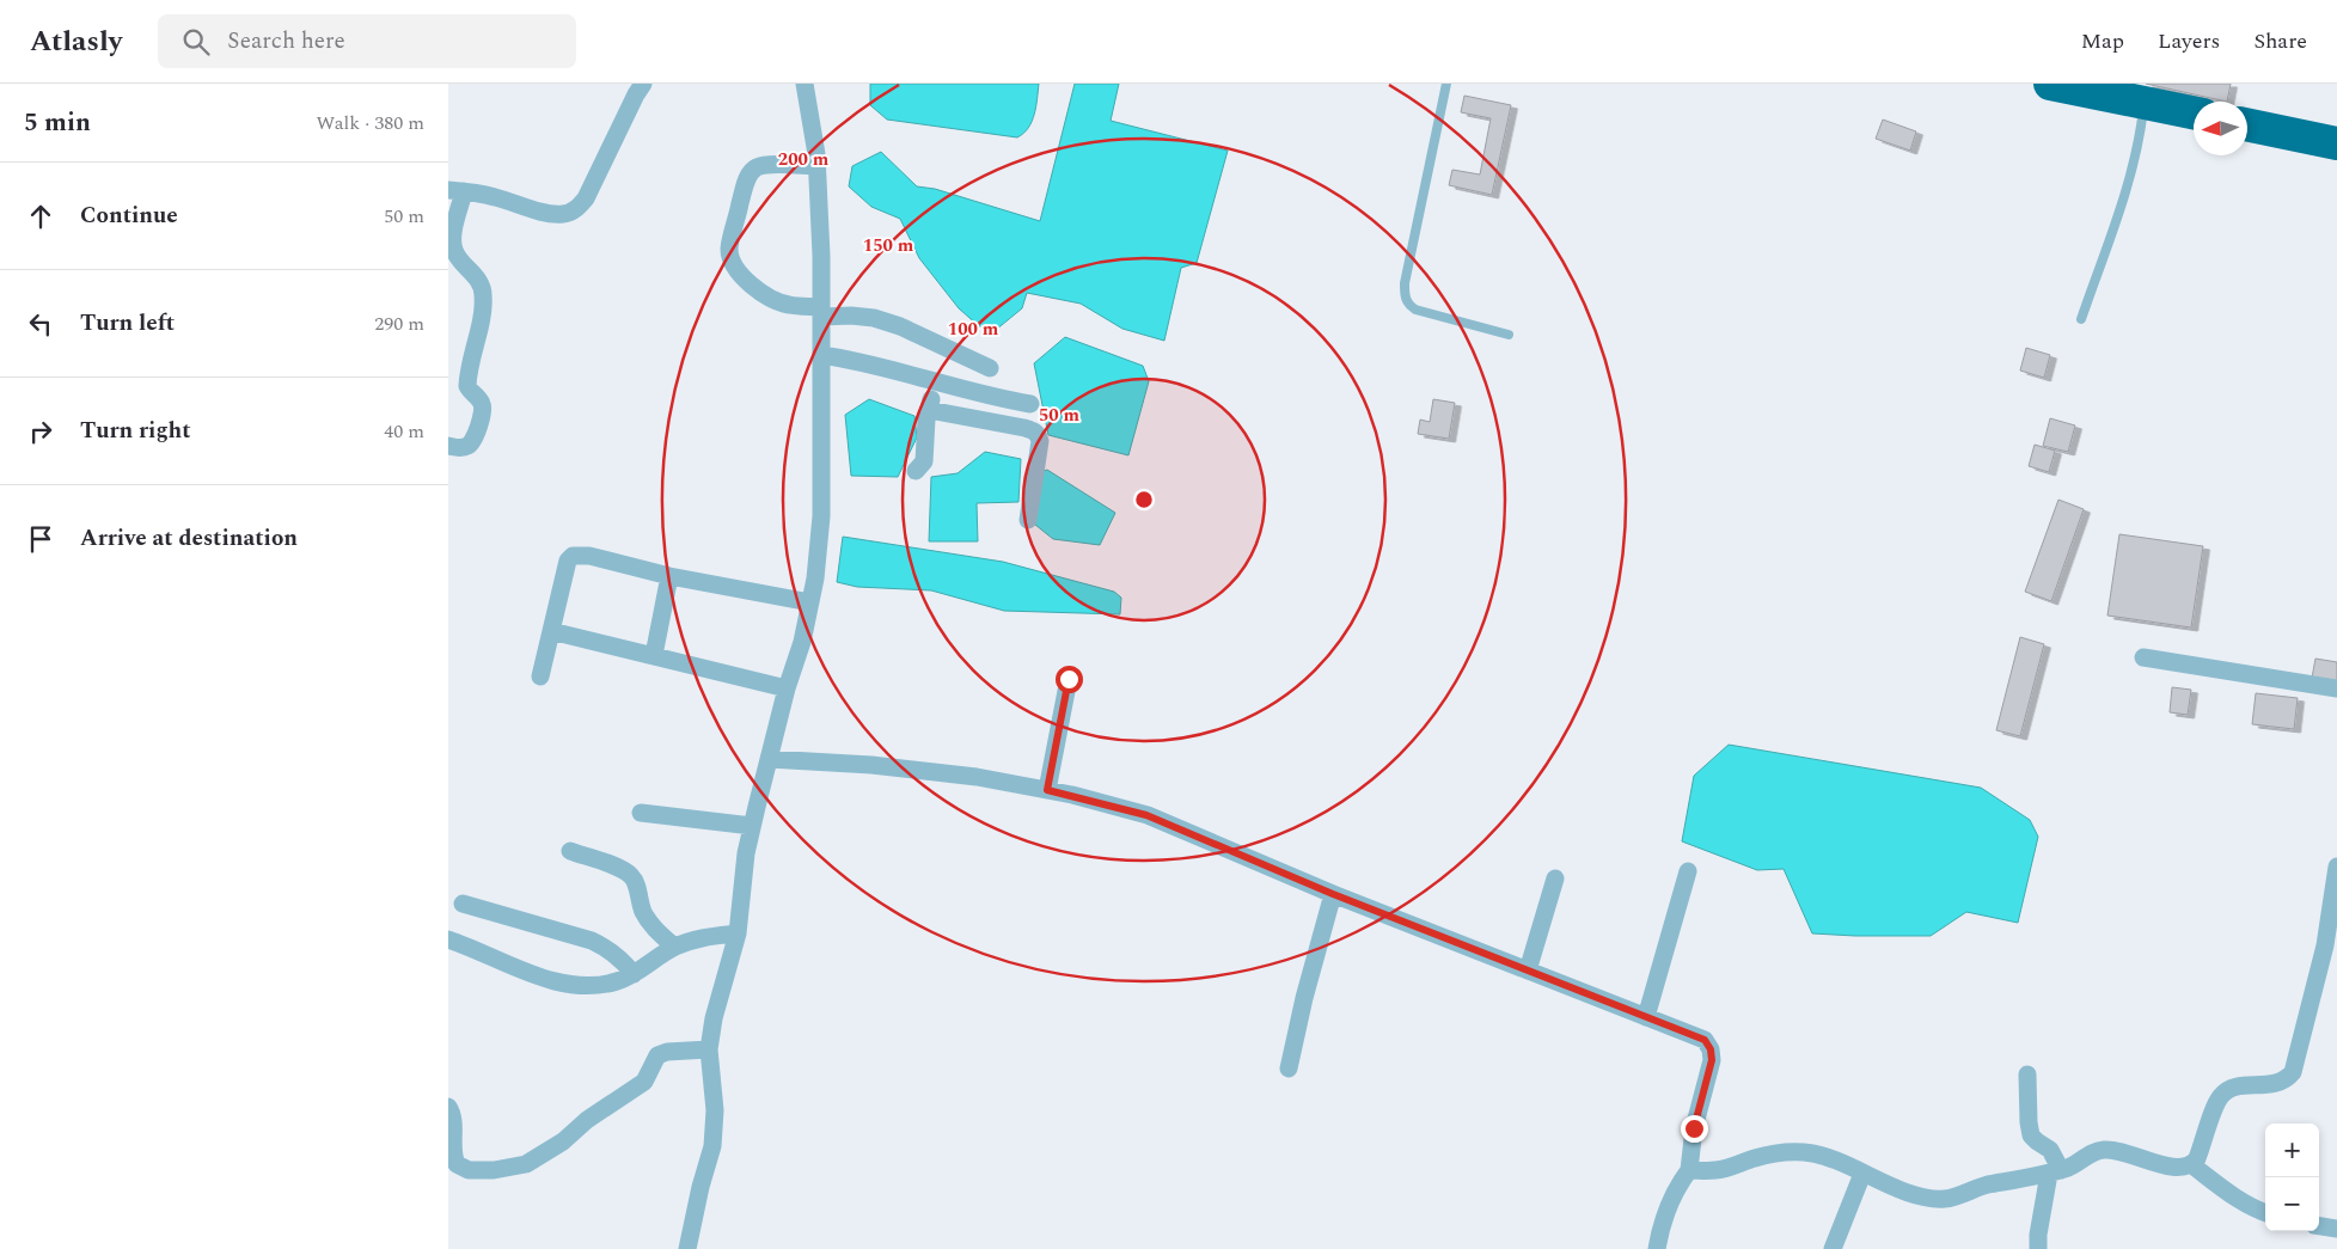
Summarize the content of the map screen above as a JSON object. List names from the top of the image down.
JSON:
{
  "north": "left",
  "page": {
    "header": "Atlasly",
    "search": "Search here",
    "nav": ["Map", "Layers", "Share"],
    "heading": ["5 min", "Walk · 380 m"],
    "list": [
      ["Continue", "50 m"],
      ["Turn left", "290 m"],
      ["Turn right", "40 m"],
      "Arrive at destination"
    ],
    "map_buttons": ["+", "−"]
  },
  "rings": [
    "200 m",
    "150 m",
    "100 m",
    "50 m"
  ]
}
